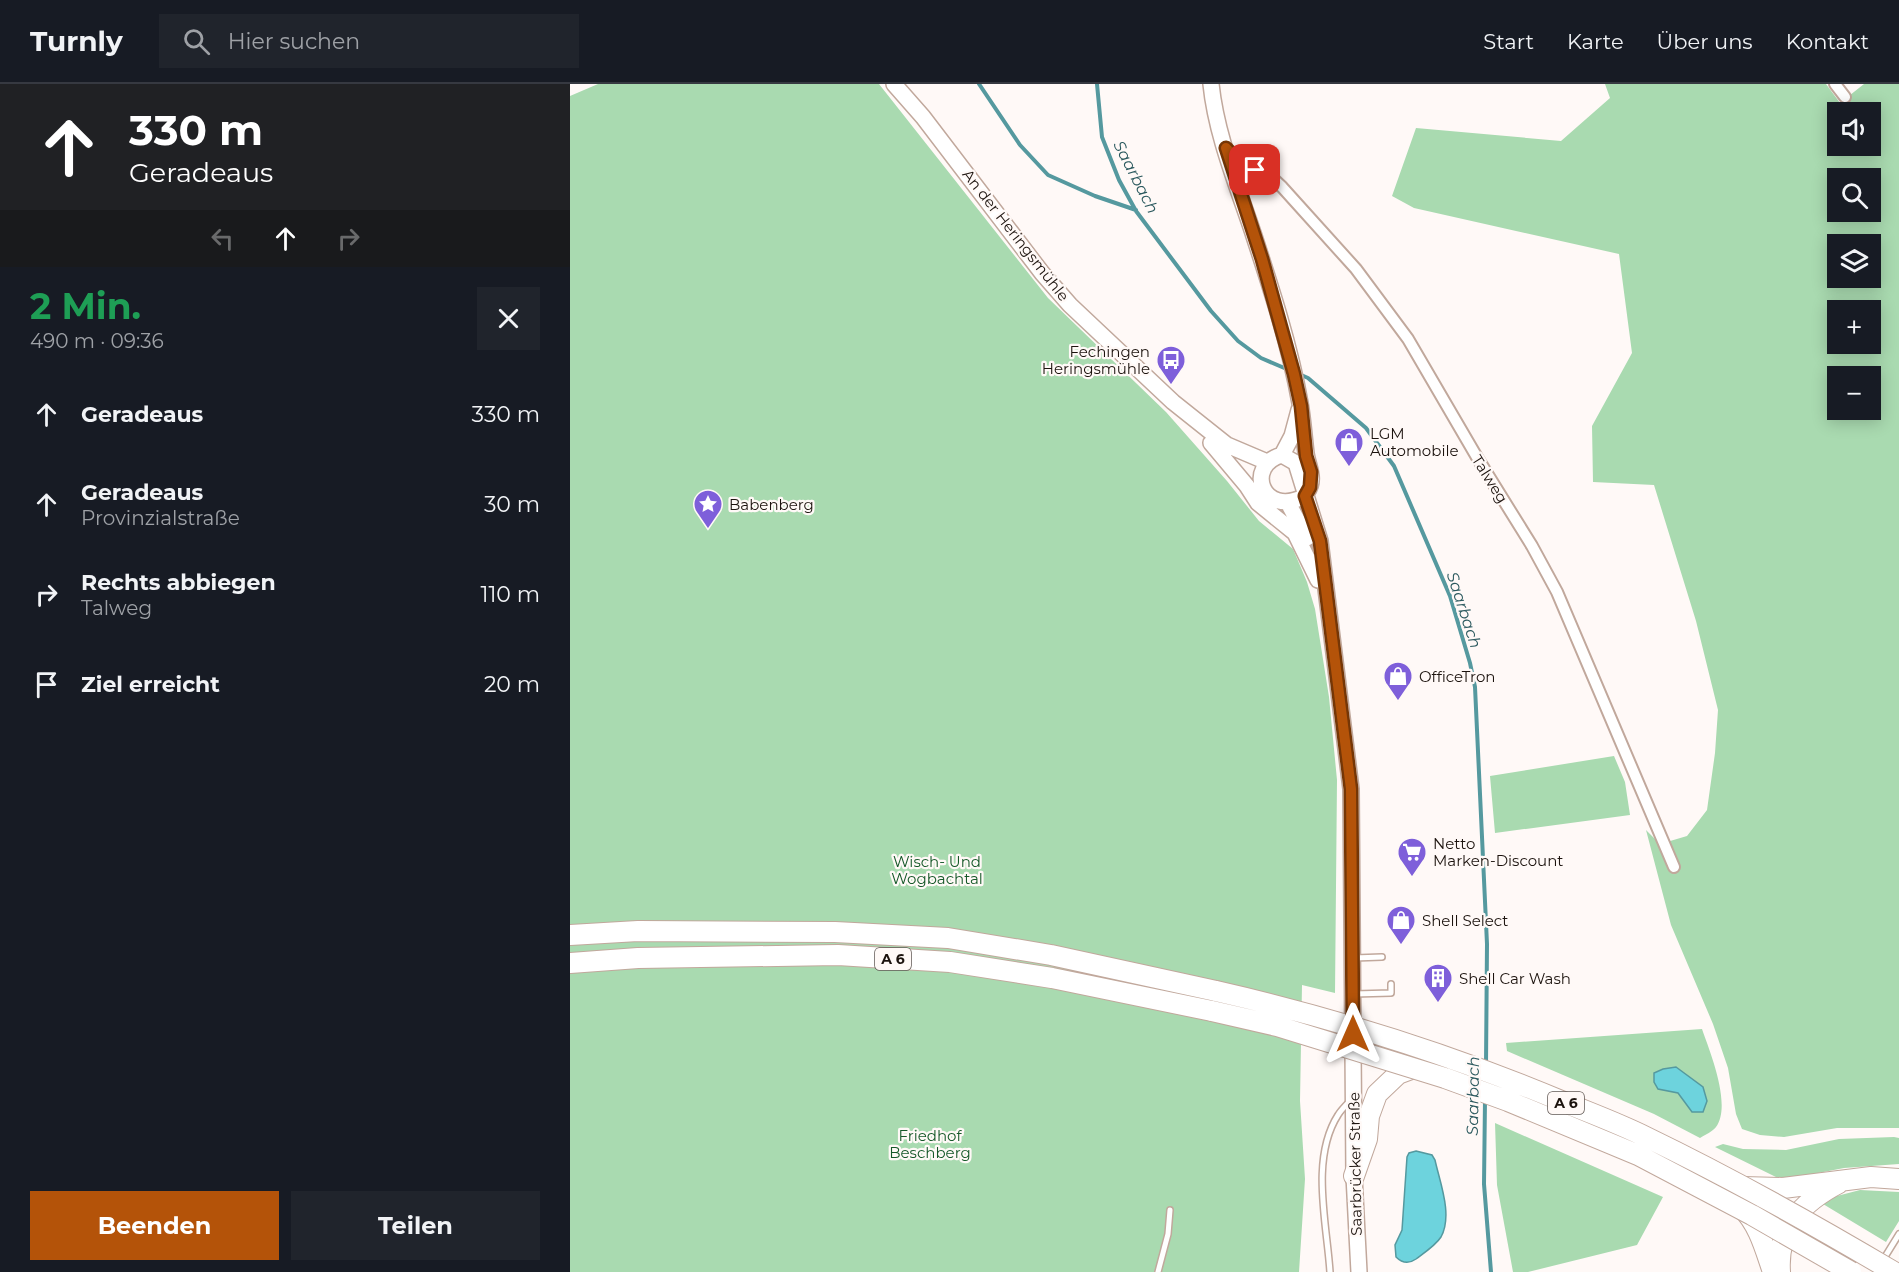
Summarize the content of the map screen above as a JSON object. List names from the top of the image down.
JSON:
{
  "streets": {
    "highway": ["A 6"],
    "main road": ["An der Heringsmühle", "Saarbrücker Straße"],
    "street": ["Talweg"]
  },
  "crossings": [
    ["A 6", "Saarbrücker Straße"]
  ],
  "water": ["Saarbach"],
  "parks": ["Wisch- Und Wogbachtal", "Friedhof Beschberg"],
  "places": {
    "bus stop": ["Fechingen Heringsmühle"],
    "shop": ["LGM Automobile", "OfficeTron", "Shell Select"],
    "place": ["Babenberg"],
    "supermarket": ["Netto Marken-Discount"],
    "building": ["Shell Car Wash"]
  },
  "page": {
    "header": "Turnly",
    "search": "Hier suchen",
    "nav": [
      "Start",
      "Karte",
      "Über uns",
      "Kontakt"
    ],
    "turn": ["330 m", "Geradeaus"],
    "map_buttons": ["+", "−"],
    "heading": ["2 Min.", "490 m · 09:36"],
    "list": [
      {
        "name": "Geradeaus",
        "value": "330 m"
      },
      {
        "name": "Geradeaus",
        "note": "Provinzialstraße",
        "value": "30 m"
      },
      {
        "name": "Rechts abbiegen",
        "note": "Talweg",
        "value": "110 m"
      },
      {
        "name": "Ziel erreicht",
        "value": "20 m"
      }
    ],
    "buttons": ["Beenden", "Teilen"]
  }
}
